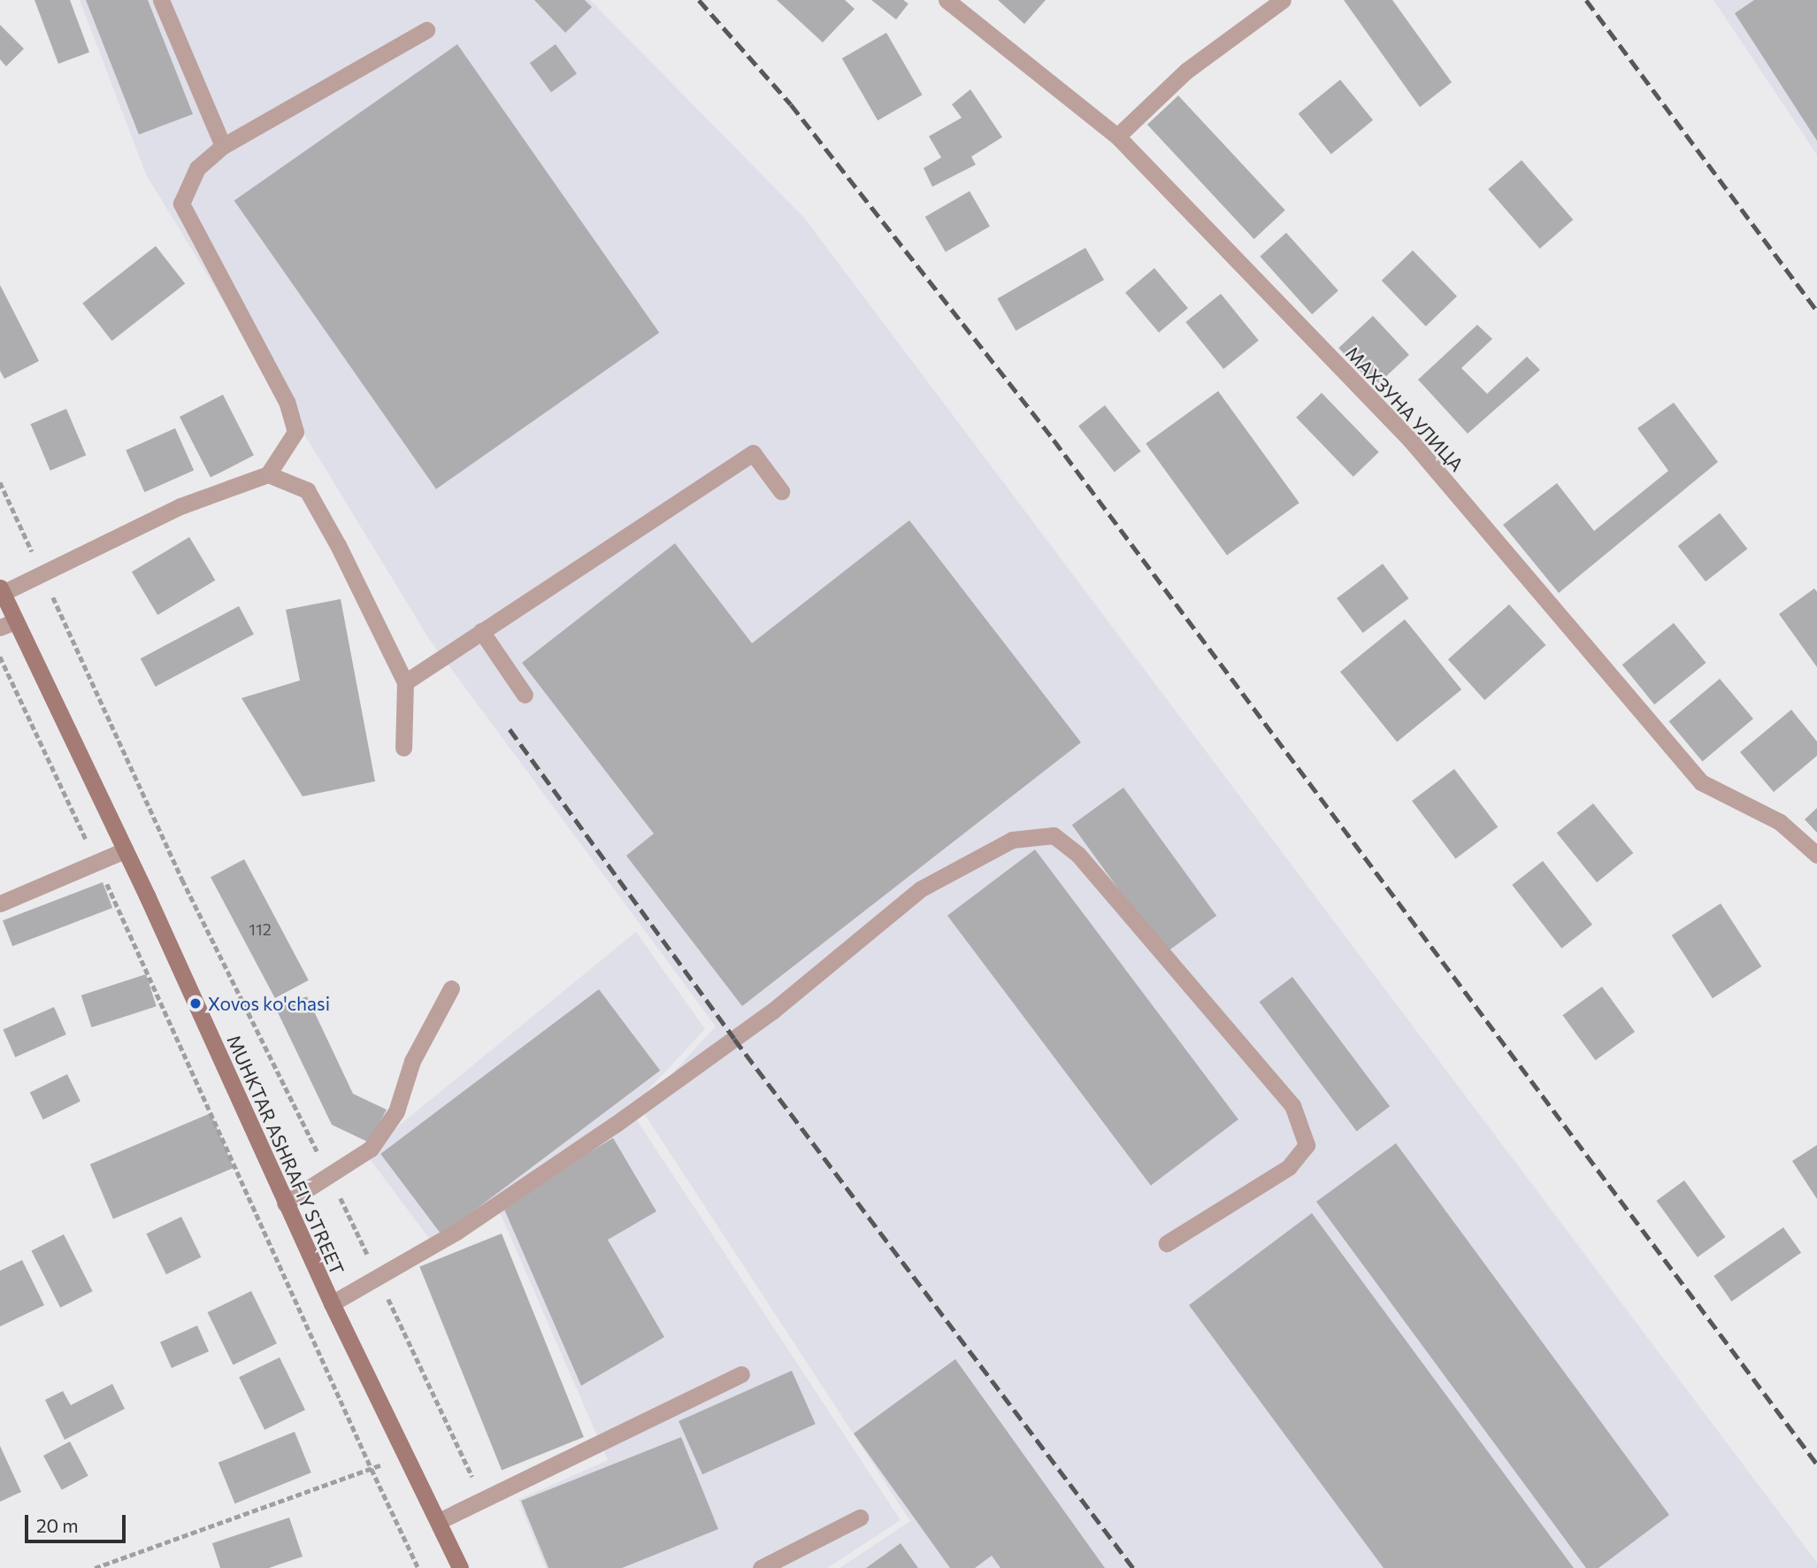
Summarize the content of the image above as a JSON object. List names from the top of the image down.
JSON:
{
  "streets": {
    "main road": ["MUHKTAR ASHRAFIY STREET"],
    "street": ["МАХЗУНА УЛИЦА"]
  },
  "places": ["Xovos ko'chasi"],
  "house_numbers": ["112"],
  "scale_bar": "20 m"
}
